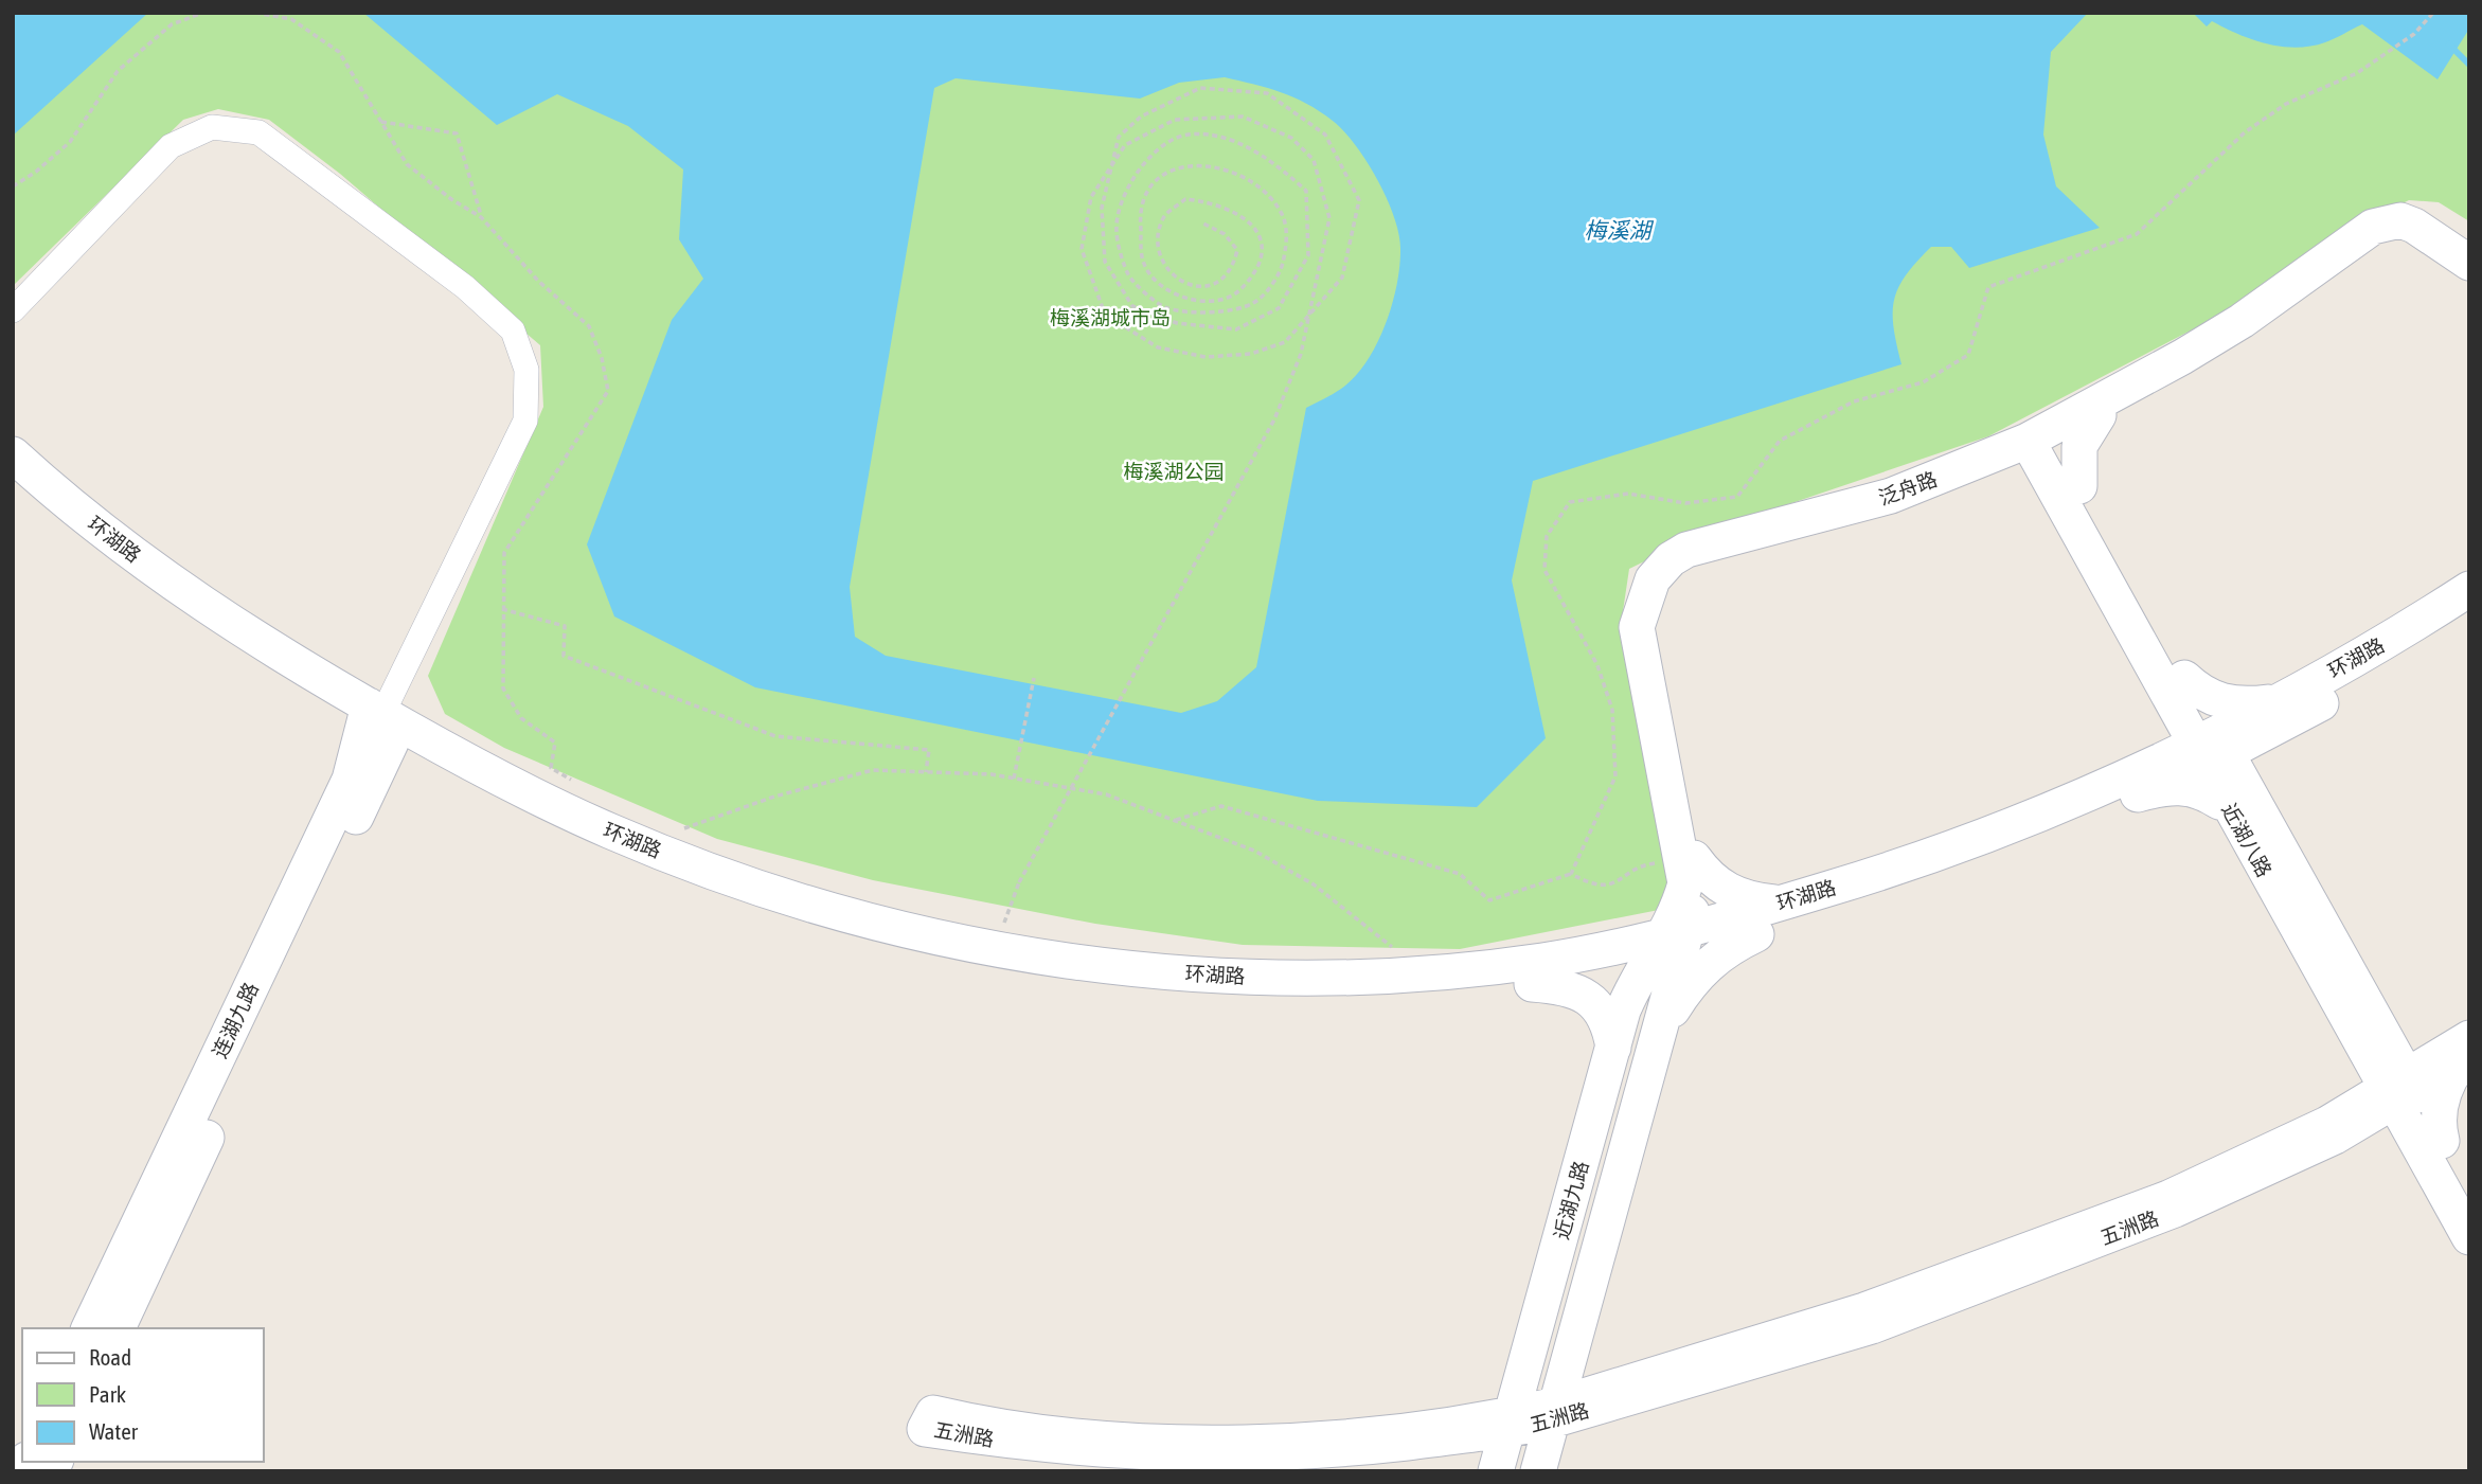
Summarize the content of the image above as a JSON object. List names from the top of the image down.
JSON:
{
  "streets": {
    "main road": [
      "泛舟路",
      "环湖路",
      "近湖八路",
      "连湖九路",
      "近湖九路",
      "五洲路"
    ]
  },
  "crossings": [
    ["泛舟路", "近湖八路"],
    ["环湖路", "近湖八路"],
    ["环湖路", "连湖九路"],
    ["环湖路", "近湖九路"],
    ["近湖八路", "五洲路"],
    ["近湖九路", "五洲路"]
  ],
  "water": ["梅溪湖"],
  "parks": ["梅溪湖城市岛", "梅溪湖公园"],
  "legend": ["Road", "Park", "Water"]
}
